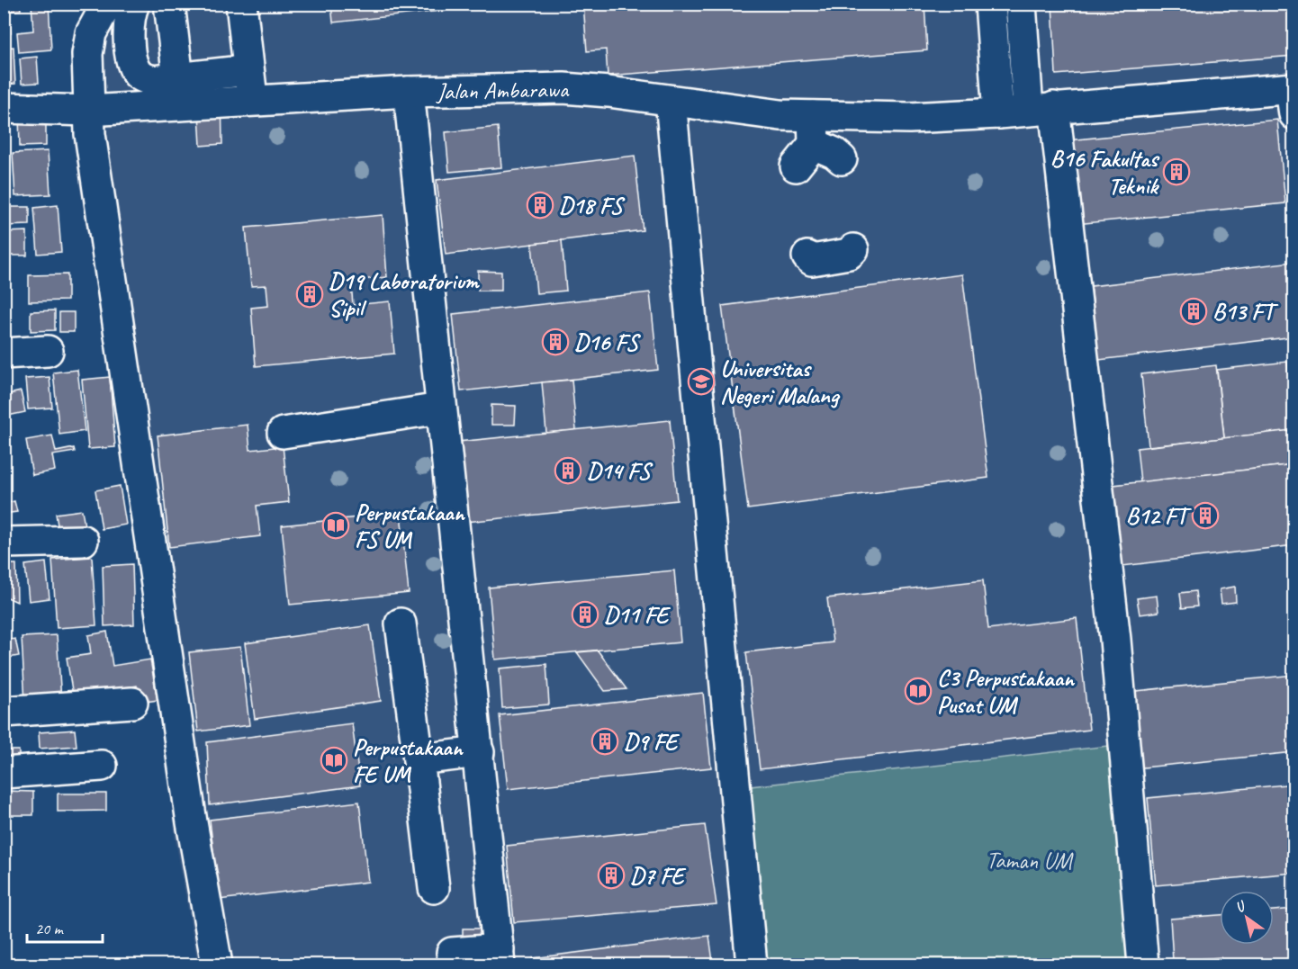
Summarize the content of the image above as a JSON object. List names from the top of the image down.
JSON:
{
  "streets": {
    "street": ["Jalan Ambarawa"]
  },
  "parks": ["Taman UM"],
  "places": {
    "building": [
      "B16 Fakultas Teknik",
      "D18 FS",
      "D19 Laboratorium Sipil",
      "B13 FT",
      "D16 FS",
      "D14 FS",
      "B12 FT",
      "D11 FE",
      "D9 FE",
      "D7 FE"
    ],
    "school or university": ["Universitas Negeri Malang"],
    "library": ["Perpustakaan FS UM", "C3 Perpustakaan Pusat UM", "Perpustakaan FE UM"]
  },
  "scale_bar": "20 m",
  "north": "top left"
}
